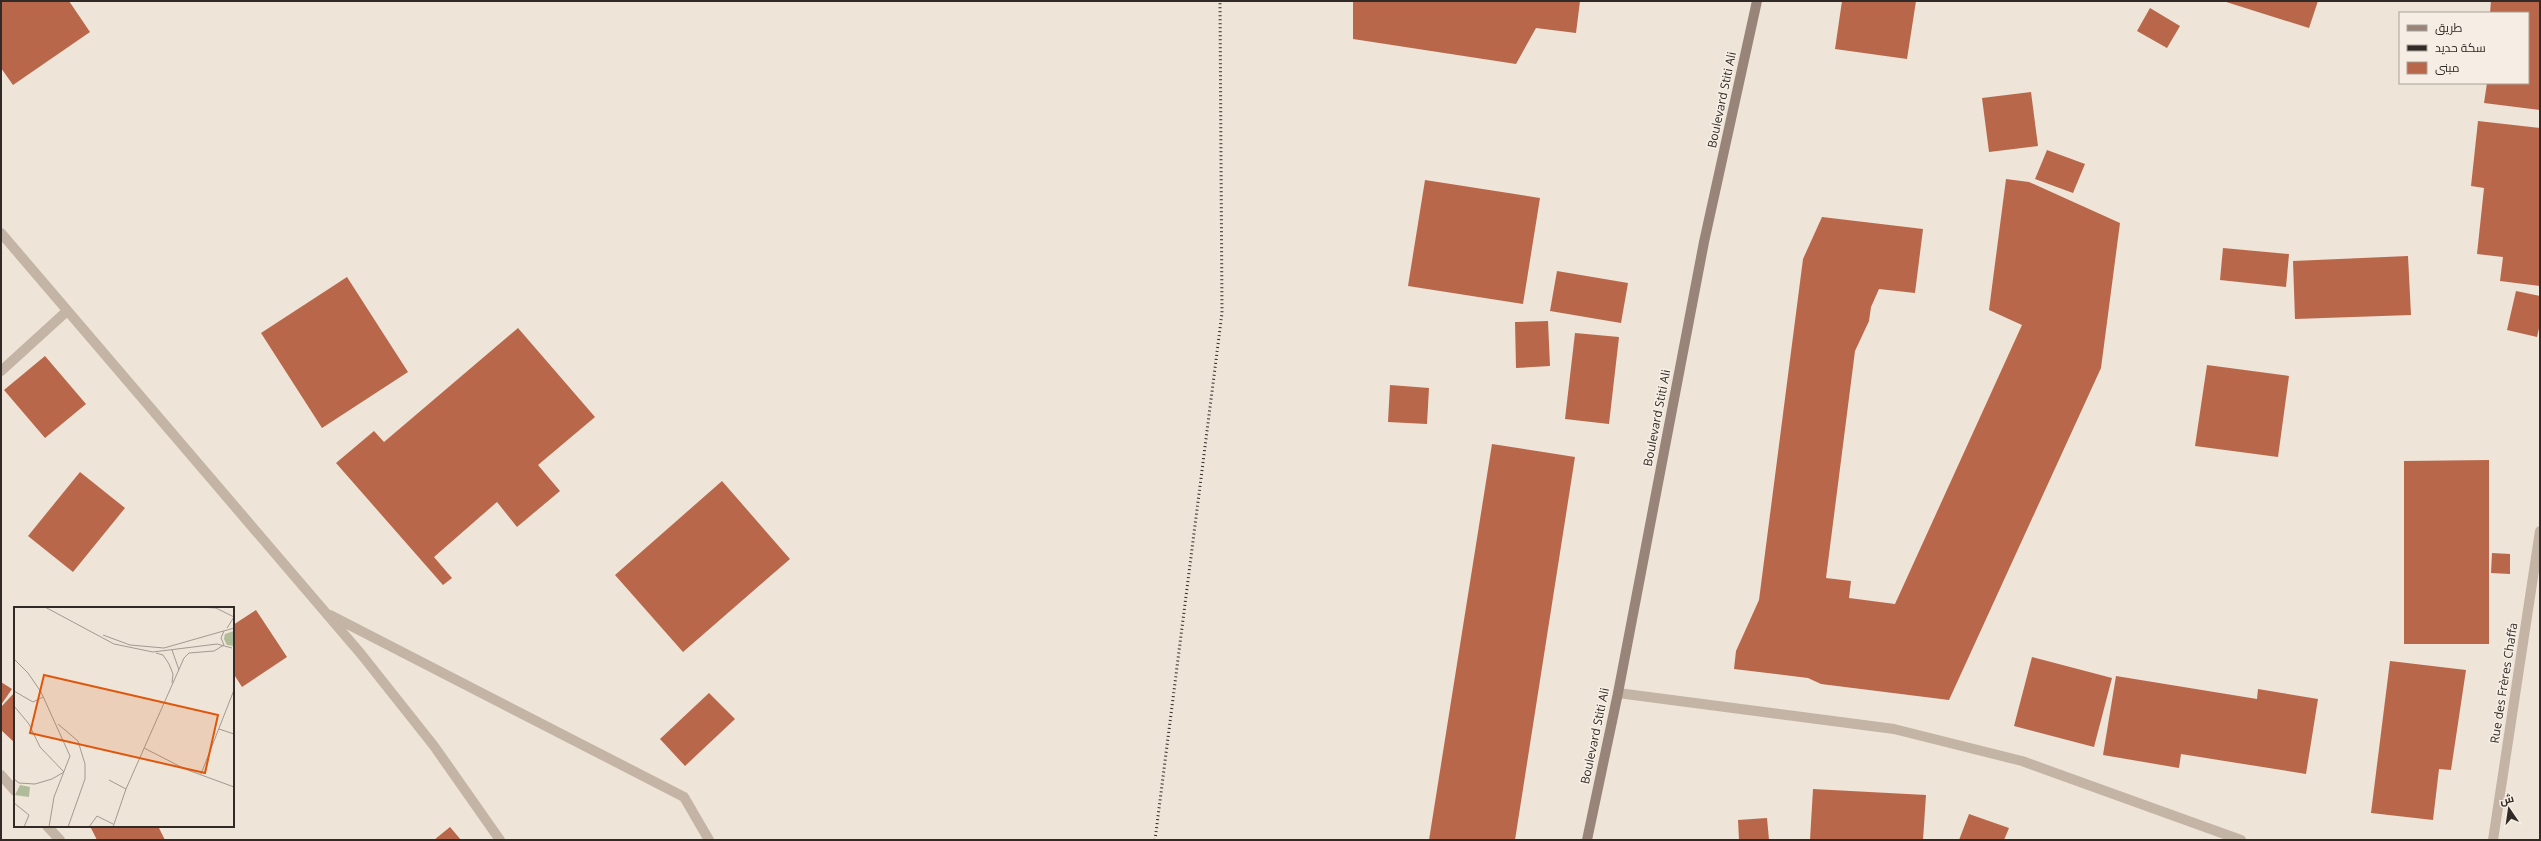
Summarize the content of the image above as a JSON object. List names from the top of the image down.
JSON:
{
  "streets": {
    "main road": ["Boulevard Stiti Ali"],
    "street": ["Rue des Frères Chaffa"]
  },
  "legend": ["طريق", "سكة حديد", "مبنى"],
  "north": "top"
}
